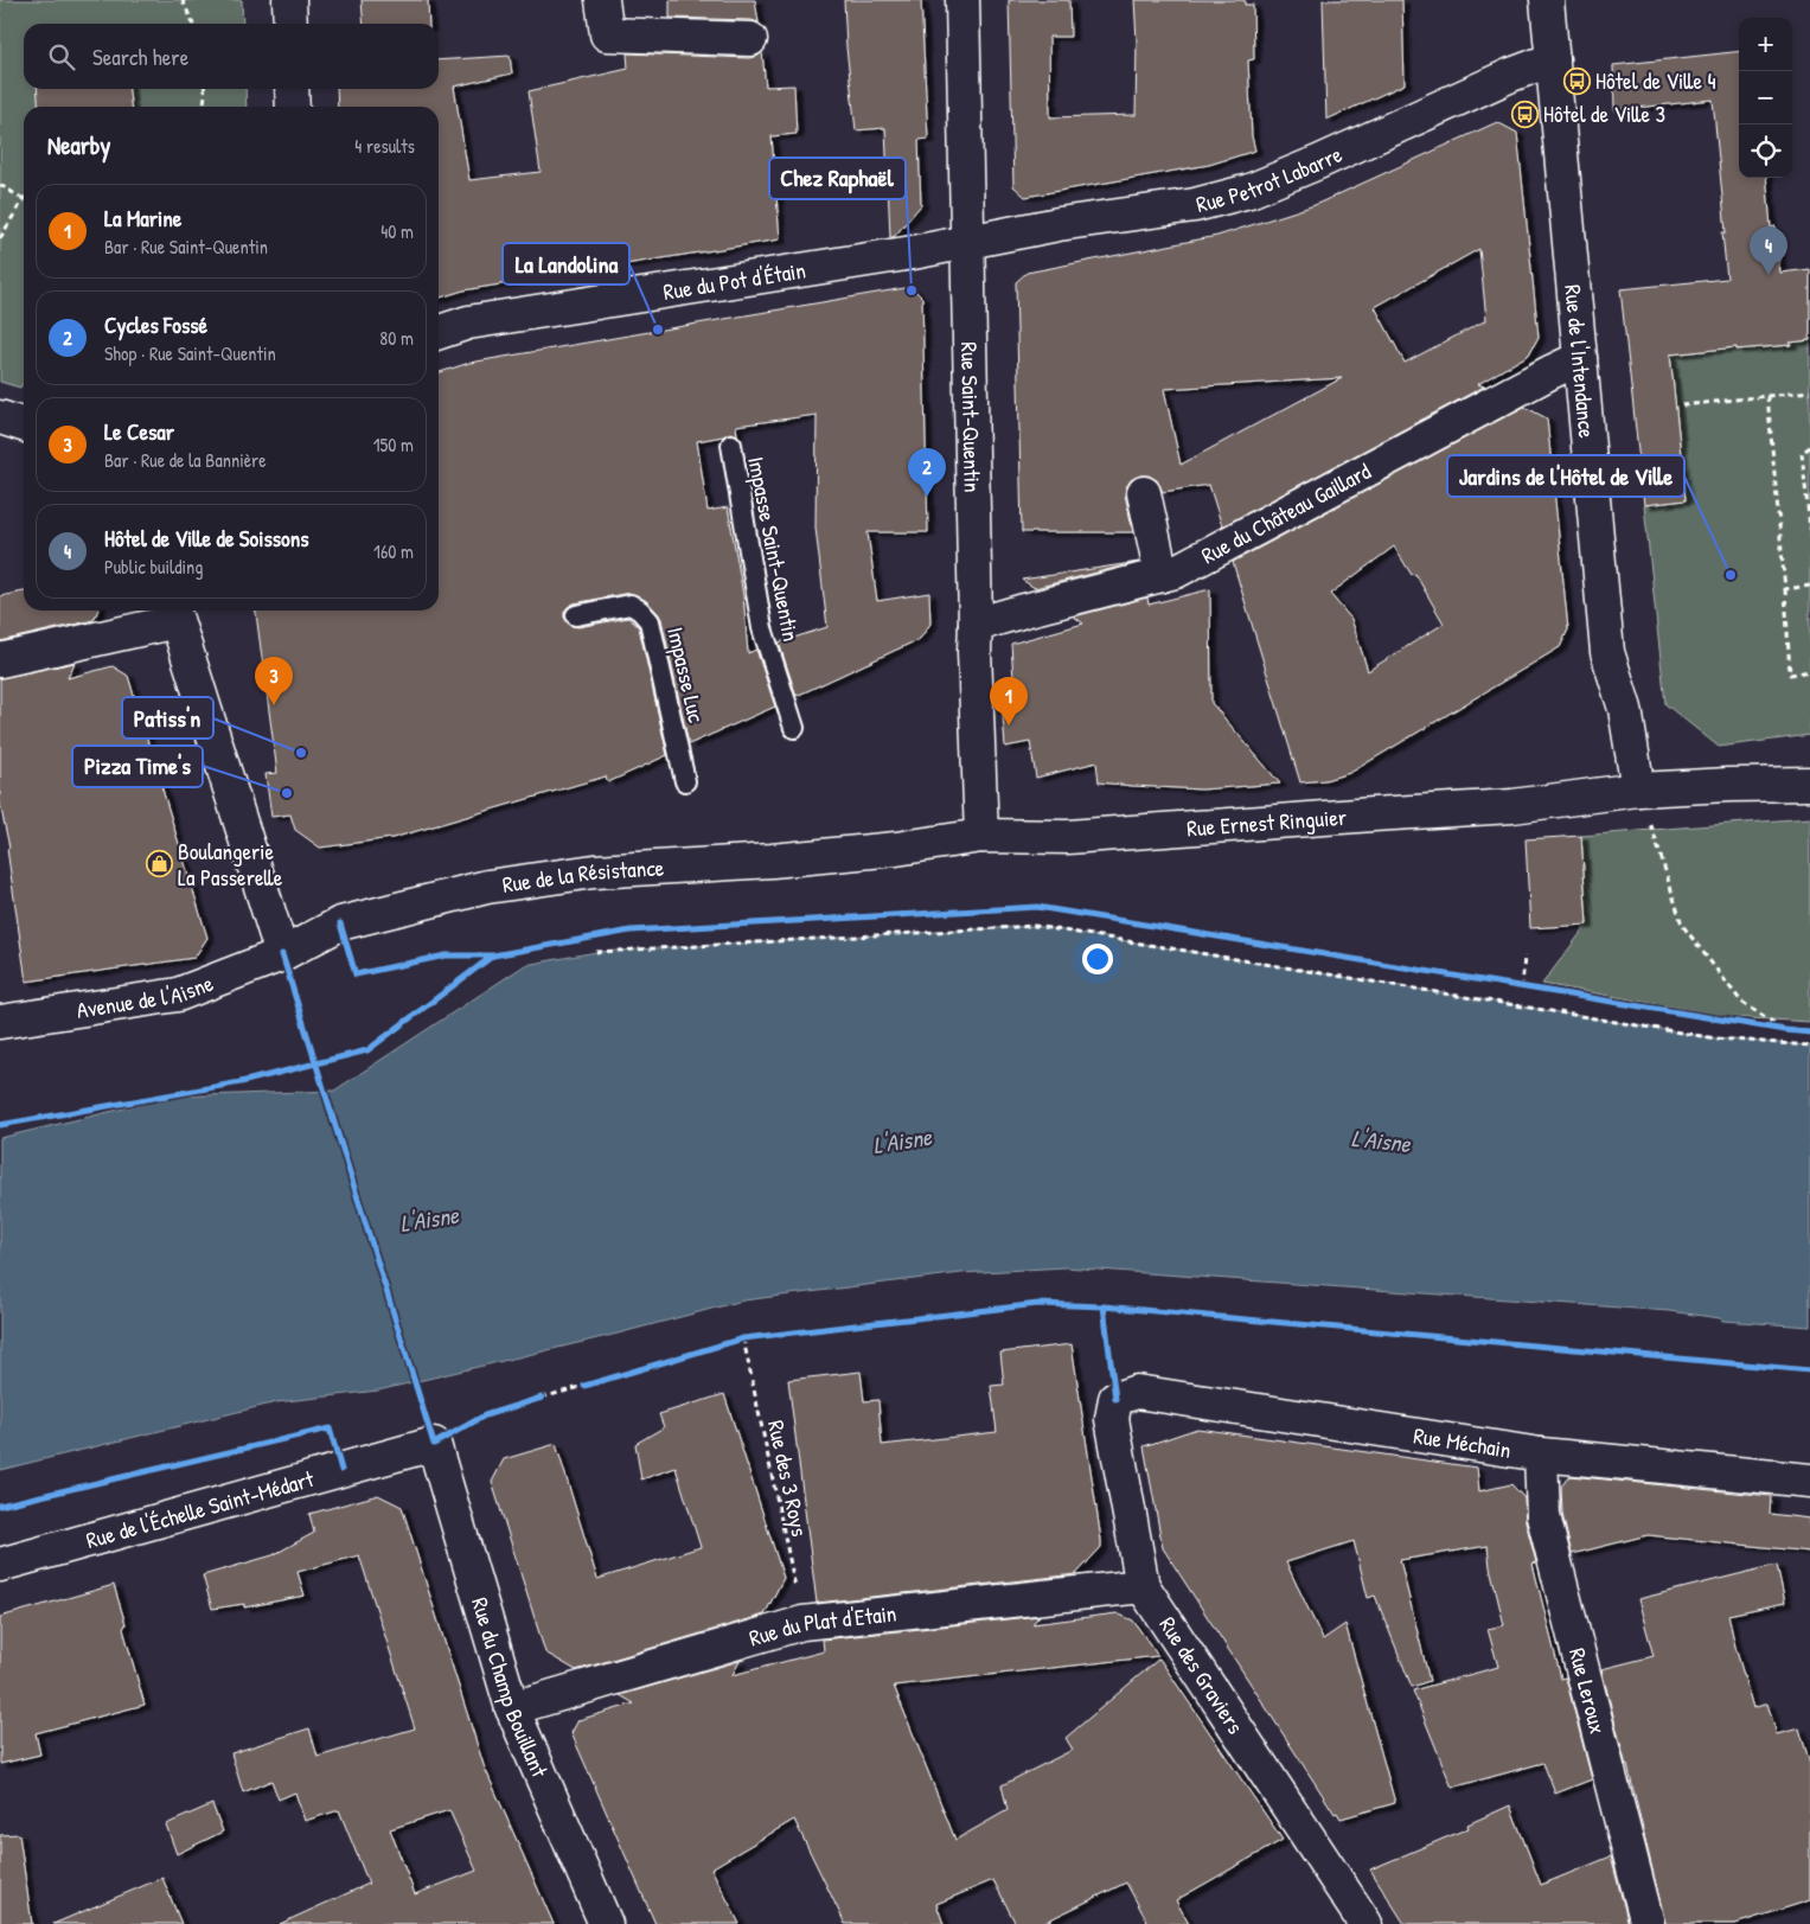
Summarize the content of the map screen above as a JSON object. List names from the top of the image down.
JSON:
{
  "streets": {
    "street": [
      "Rue Petrot Labarre",
      "Rue du Pot d'Étain",
      "Rue de l'Intendance",
      "Rue Saint-Quentin",
      "Rue du Château Gaillard",
      "Rue Ernest Ringuier",
      "Rue de la Résistance",
      "Avenue de l'Aisne",
      "Rue Méchain",
      "Rue de l'Échelle Saint-Médart",
      "Rue du Plat d'Etain",
      "Rue des Graviers",
      "Rue du Champ Bouillant",
      "Rue Leroux"
    ],
    "lane": ["Impasse Saint-Quentin", "Impasse Luc"],
    "path": ["Rue des 3 Roys"]
  },
  "crossings": [
    ["Rue Petrot Labarre", "Rue du Pot d'Étain"],
    ["Rue Petrot Labarre", "Rue de l'Intendance"],
    ["Rue Petrot Labarre", "Rue Saint-Quentin"],
    ["Rue du Pot d'Étain", "Rue Saint-Quentin"],
    ["Rue de l'Intendance", "Rue du Château Gaillard"],
    ["Rue de l'Intendance", "Rue Ernest Ringuier"],
    ["Rue Saint-Quentin", "Rue du Château Gaillard"],
    ["Rue Saint-Quentin", "Rue Ernest Ringuier"],
    ["Rue Ernest Ringuier", "Rue de la Résistance"],
    ["Rue de la Résistance", "Avenue de l'Aisne"],
    ["Rue Méchain", "Rue des Graviers"],
    ["Rue Méchain", "Rue Leroux"],
    ["Rue des 3 Roys", "Rue du Plat d'Etain"],
    ["Rue de l'Échelle Saint-Médart", "Rue du Champ Bouillant"],
    ["Rue du Plat d'Etain", "Rue des Graviers"],
    ["Rue du Plat d'Etain", "Rue du Champ Bouillant"]
  ],
  "water": ["L'Aisne"],
  "places": {
    "bus stop": ["Hôtel de Ville 4", "Hôtel de Ville 3"],
    "other": [
      "Chez Raphaël",
      "La Landolina",
      "Jardins de l'Hôtel de Ville",
      "Patiss'n",
      "Pizza Time's"
    ],
    "shop": ["Boulangerie La Passerelle"]
  },
  "page": {
    "map_buttons": ["+", "−"],
    "search": "Search here",
    "heading": ["Nearby", "4 results"],
    "list": [
      {
        "mark": "1",
        "name": "La Marine",
        "note": "Bar · Rue Saint-Quentin",
        "value": "40 m"
      },
      {
        "mark": "2",
        "name": "Cycles Fossé",
        "note": "Shop · Rue Saint-Quentin",
        "value": "80 m"
      },
      {
        "mark": "3",
        "name": "Le Cesar",
        "note": "Bar · Rue de la Bannière",
        "value": "150 m"
      },
      {
        "mark": "4",
        "name": "Hôtel de Ville de Soissons",
        "note": "Public building",
        "value": "160 m"
      }
    ],
    "pins": [
      "4",
      "2",
      "3",
      "1"
    ]
  }
}
